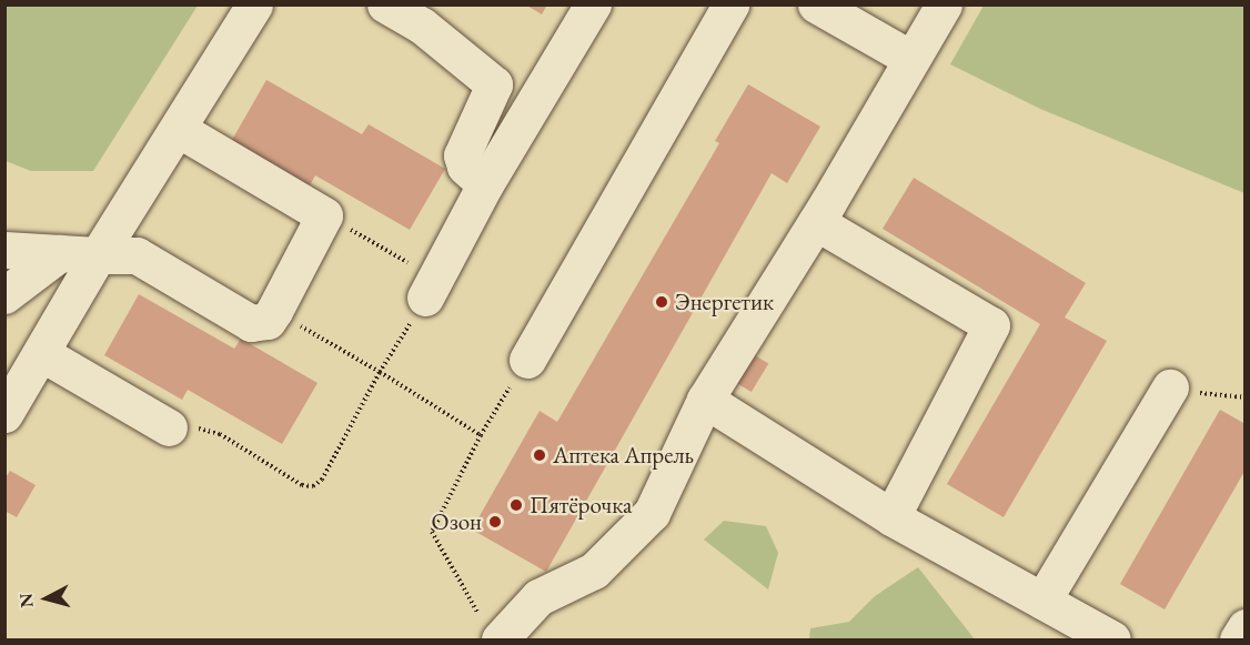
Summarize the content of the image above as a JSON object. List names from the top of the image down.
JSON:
{
  "places": [
    "Энергетик",
    "Аптека Апрель",
    "Пятёрочка",
    "Озон"
  ],
  "north": "left"
}
